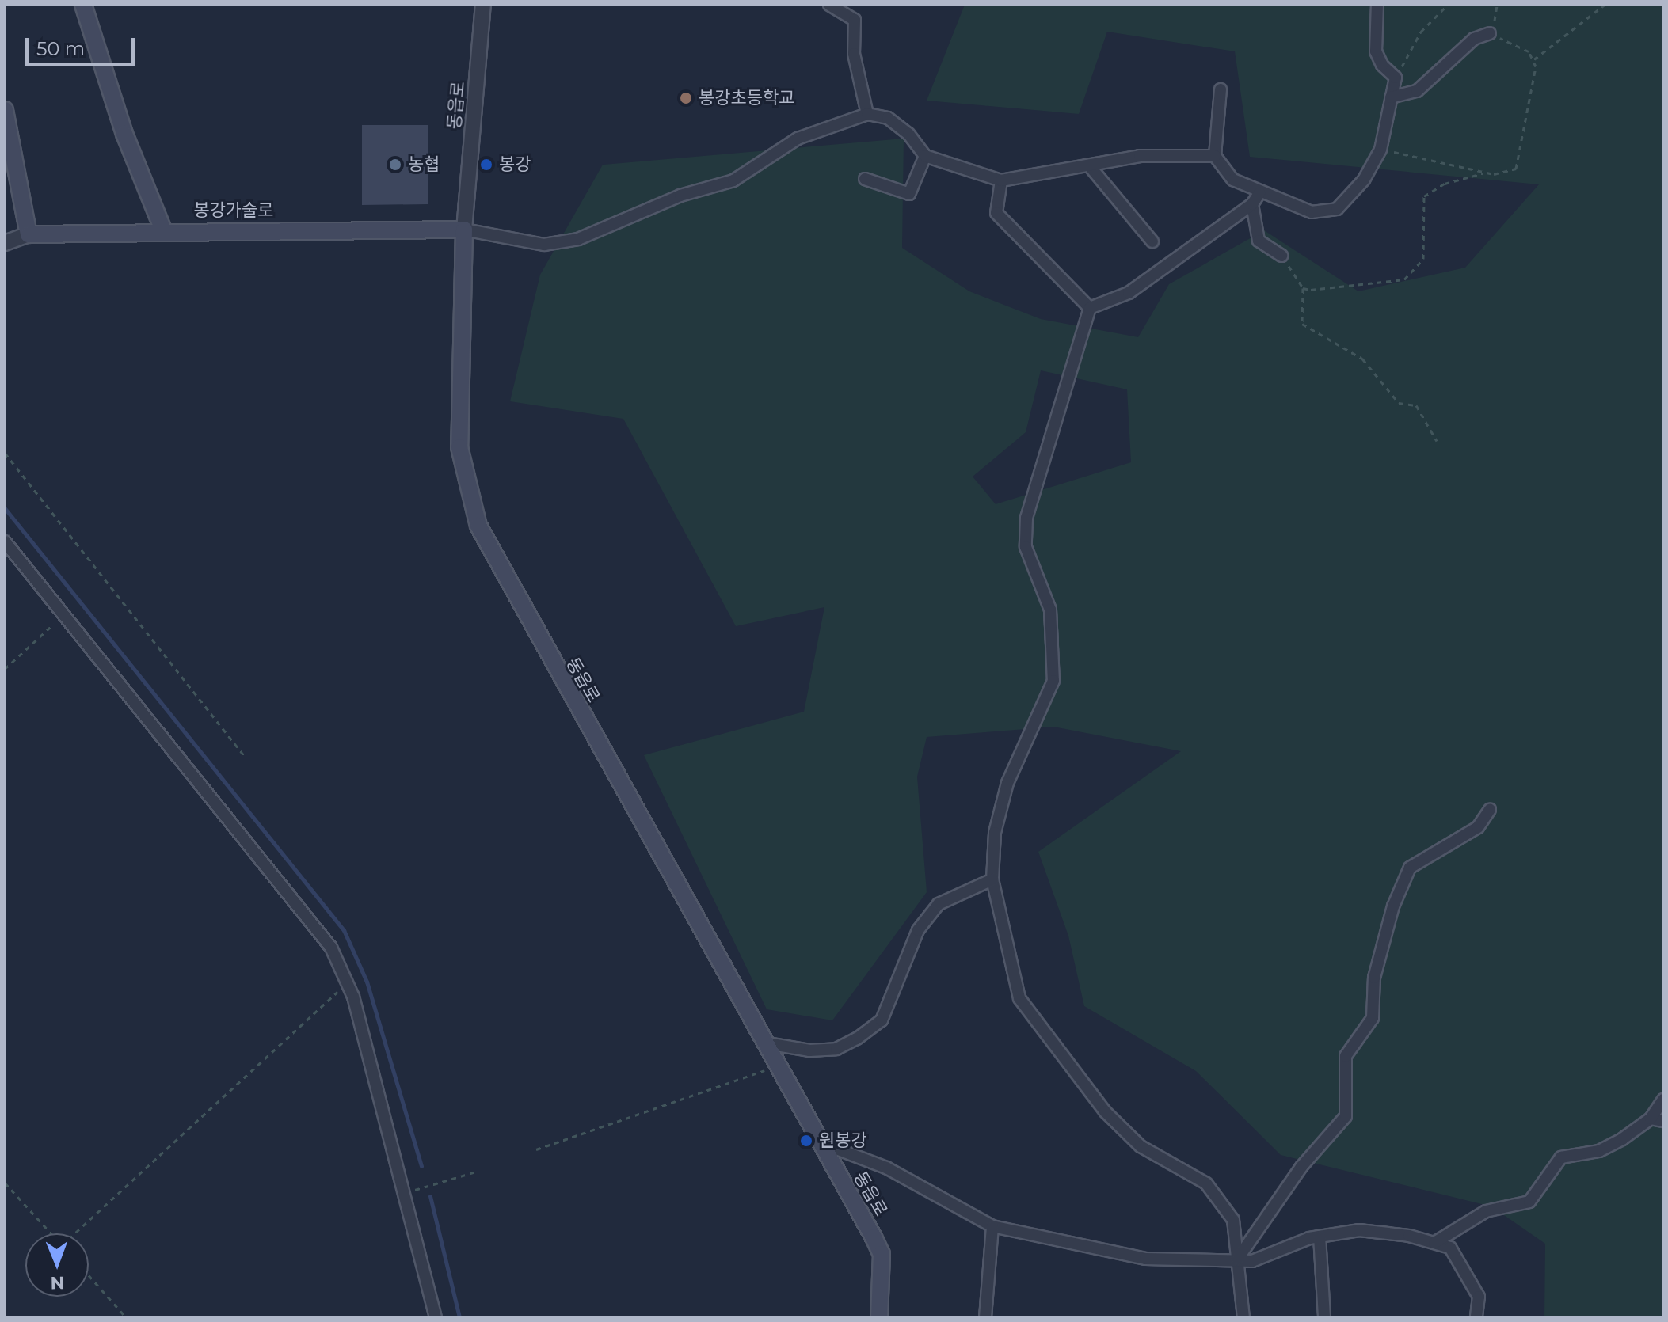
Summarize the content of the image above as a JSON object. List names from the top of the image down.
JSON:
{
  "streets": {
    "main road": ["동읍로", "봉강가술로"]
  },
  "crossings": [
    ["동읍로", "봉강가술로"]
  ],
  "places": [
    "봉강초등학교",
    "농협",
    "봉강",
    "원봉강"
  ],
  "scale_bar": "50 m",
  "north": "bottom"
}
